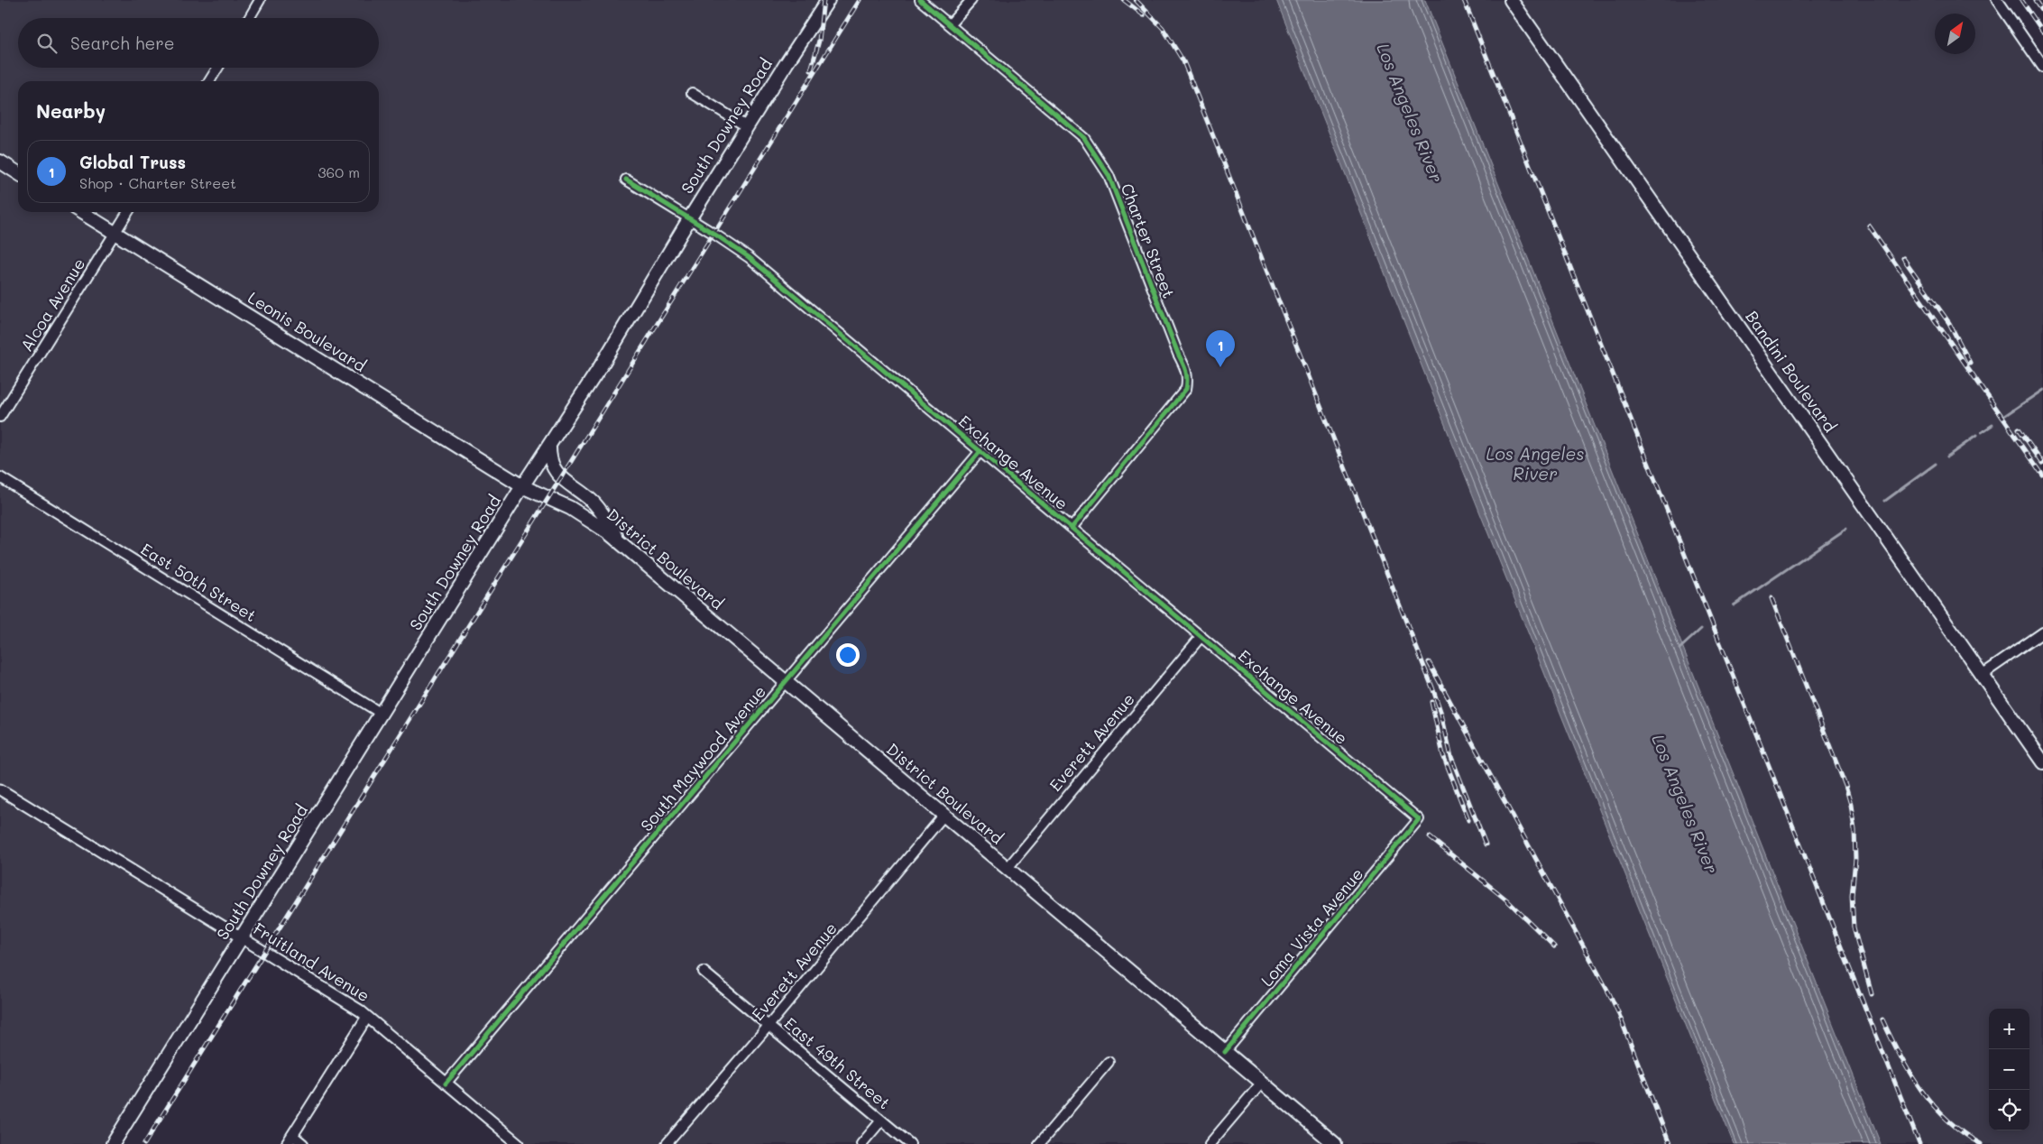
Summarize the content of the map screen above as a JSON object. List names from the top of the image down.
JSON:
{
  "streets": {
    "main road": [
      "South Downey Road",
      "Leonis Boulevard",
      "Bandini Boulevard",
      "District Boulevard"
    ],
    "street": [
      "Charter Street",
      "Alcoa Avenue",
      "Exchange Avenue",
      "East 50th Street",
      "Everett Avenue",
      "South Maywood Avenue",
      "Loma Vista Avenue",
      "Fruitland Avenue",
      "East 49th Street"
    ]
  },
  "crossings": [
    ["South Downey Road", "Leonis Boulevard"],
    ["South Downey Road", "Exchange Avenue"],
    ["South Downey Road", "District Boulevard"],
    ["South Downey Road", "East 50th Street"],
    ["South Downey Road", "Fruitland Avenue"],
    ["Charter Street", "Exchange Avenue"],
    ["Alcoa Avenue", "Leonis Boulevard"],
    ["Leonis Boulevard", "District Boulevard"],
    ["Exchange Avenue", "Everett Avenue"],
    ["Exchange Avenue", "South Maywood Avenue"],
    ["Exchange Avenue", "Loma Vista Avenue"],
    ["District Boulevard", "Everett Avenue"],
    ["District Boulevard", "South Maywood Avenue"],
    ["District Boulevard", "Loma Vista Avenue"],
    ["Everett Avenue", "East 49th Street"],
    ["South Maywood Avenue", "Fruitland Avenue"]
  ],
  "water": ["Los Angeles River"],
  "north": "top right",
  "page": {
    "search": "Search here",
    "heading": "Nearby",
    "list": [
      {
        "mark": "1",
        "name": "Global Truss",
        "note": "Shop · Charter Street",
        "value": "360 m"
      }
    ],
    "pins": "1",
    "map_buttons": ["+", "−"]
  }
}
